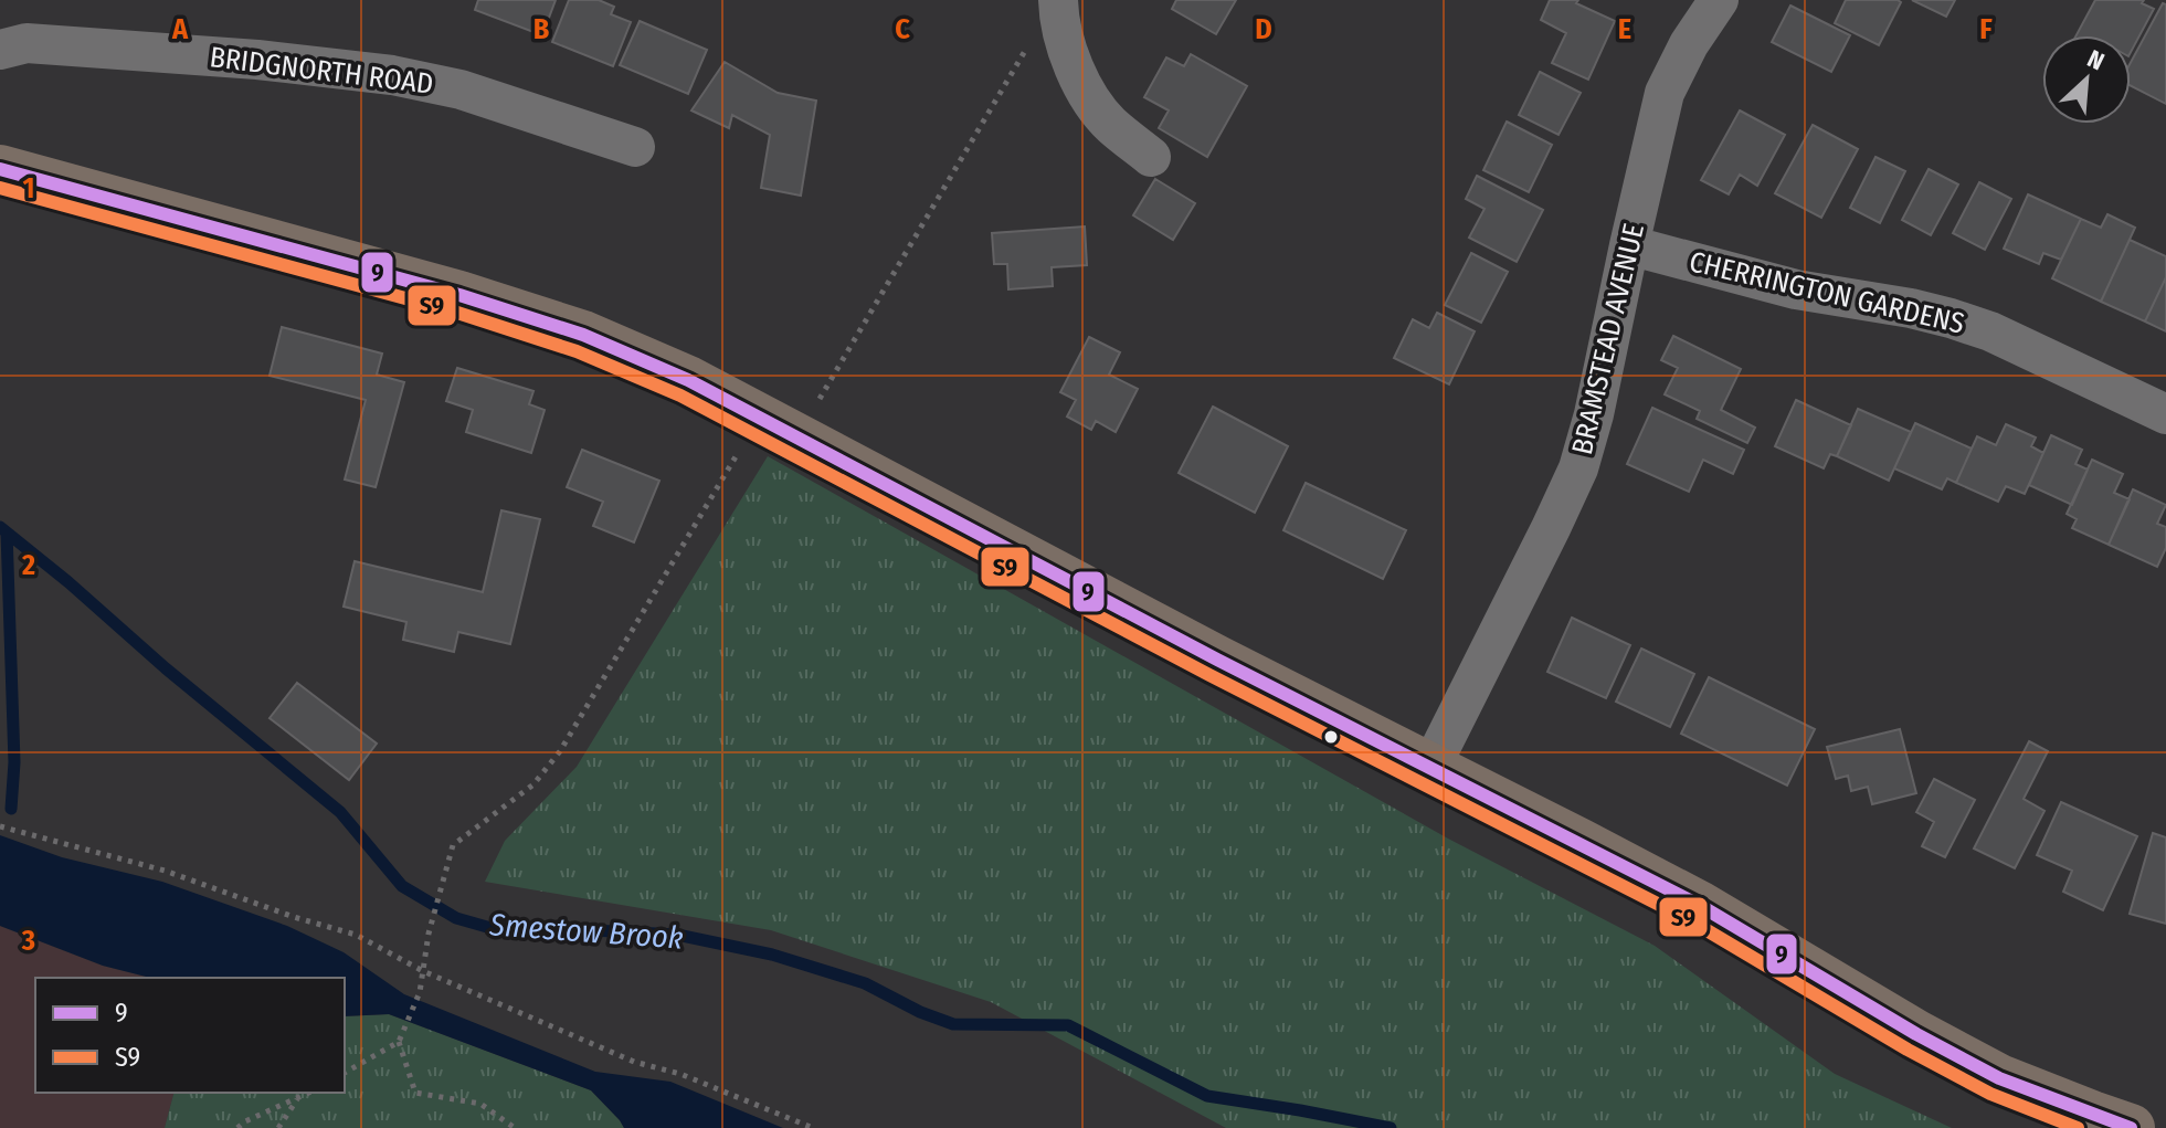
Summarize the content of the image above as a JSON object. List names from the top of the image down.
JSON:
{
  "streets": {
    "street": ["BRIDGNORTH ROAD", "CHERRINGTON GARDENS", "BRAMSTEAD AVENUE"]
  },
  "crossings": [
    ["CHERRINGTON GARDENS", "BRAMSTEAD AVENUE"]
  ],
  "water": ["Smestow Brook"],
  "lines": ["transit line 9", "transit line S9"],
  "legend": ["9", "S9"],
  "north": "top right",
  "grid": {
    "columns": [
      "A",
      "B",
      "C",
      "D",
      "E",
      "F"
    ],
    "rows": ["1", "2", "3"]
  }
}
